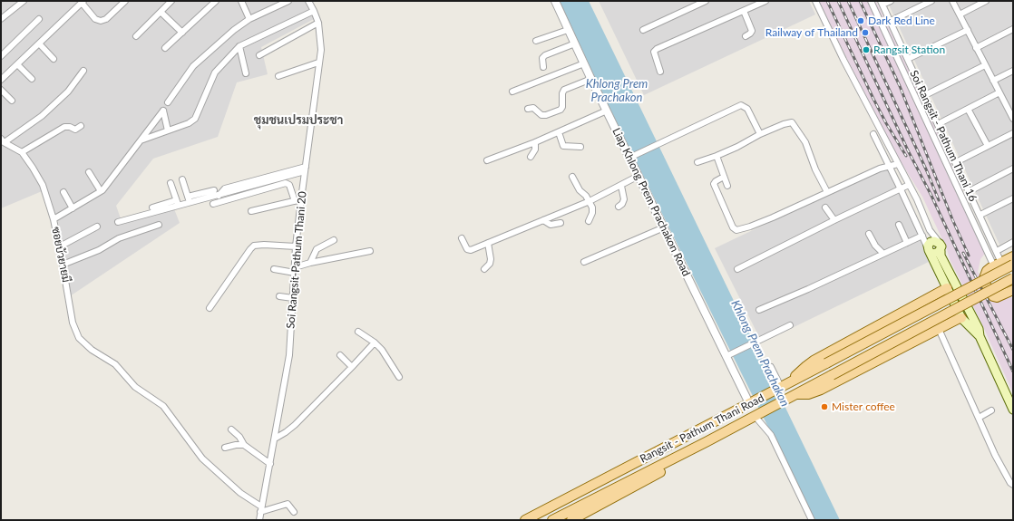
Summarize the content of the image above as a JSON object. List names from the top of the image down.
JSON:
{
  "streets": {
    "main road": ["Rangsit - Pathum Thani Road"],
    "street": [
      "Soi Rangsit - Pathum Thani 16",
      "Liap Khlong Prem Prachakon Road",
      "ซอยบัวยายมี",
      "Soi Rangsit-Pathum Thani 20"
    ]
  },
  "crossings": [
    ["Soi Rangsit - Pathum Thani 16", "Rangsit - Pathum Thani Road"],
    ["Liap Khlong Prem Prachakon Road", "Rangsit - Pathum Thani Road"],
    ["ซอยบัวยายมี", "Soi Rangsit-Pathum Thani 20"]
  ],
  "districts": ["ชุมชนเปรมประชา"],
  "water": ["Khlong Prem Prachakon"],
  "places": [
    "Dark Red Line",
    "Railway of Thailand",
    "Rangsit Station",
    "Mister coffee"
  ]
}
